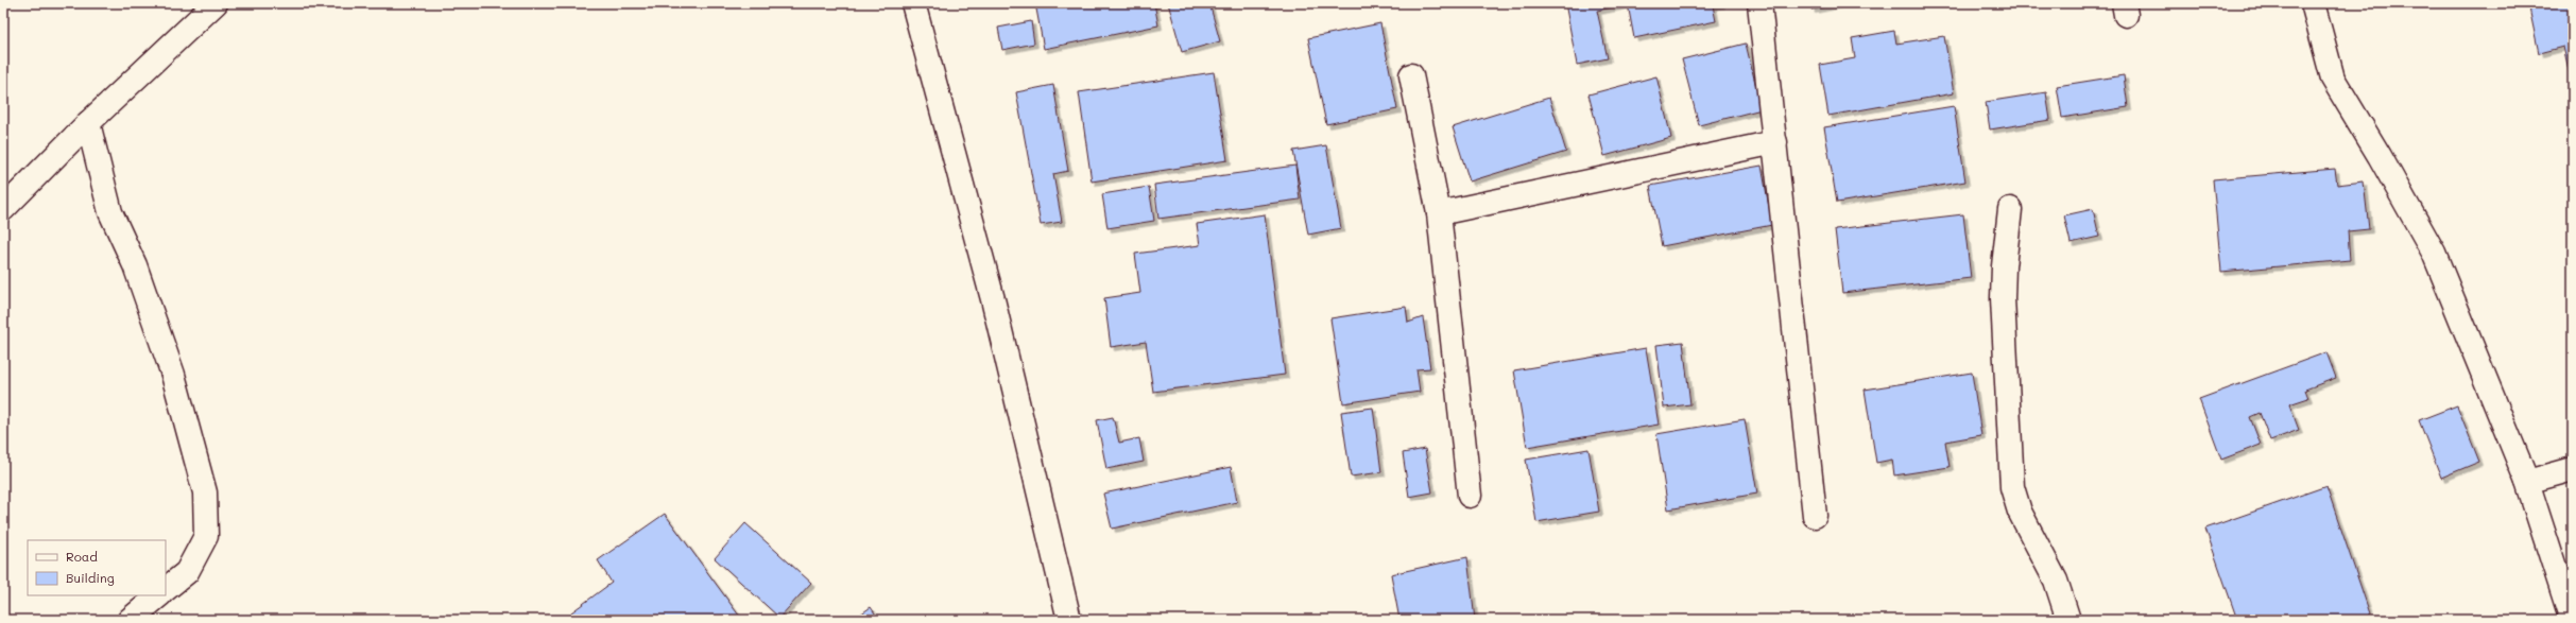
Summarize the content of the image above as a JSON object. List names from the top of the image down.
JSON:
{
  "legend": ["Road", "Building"]
}
